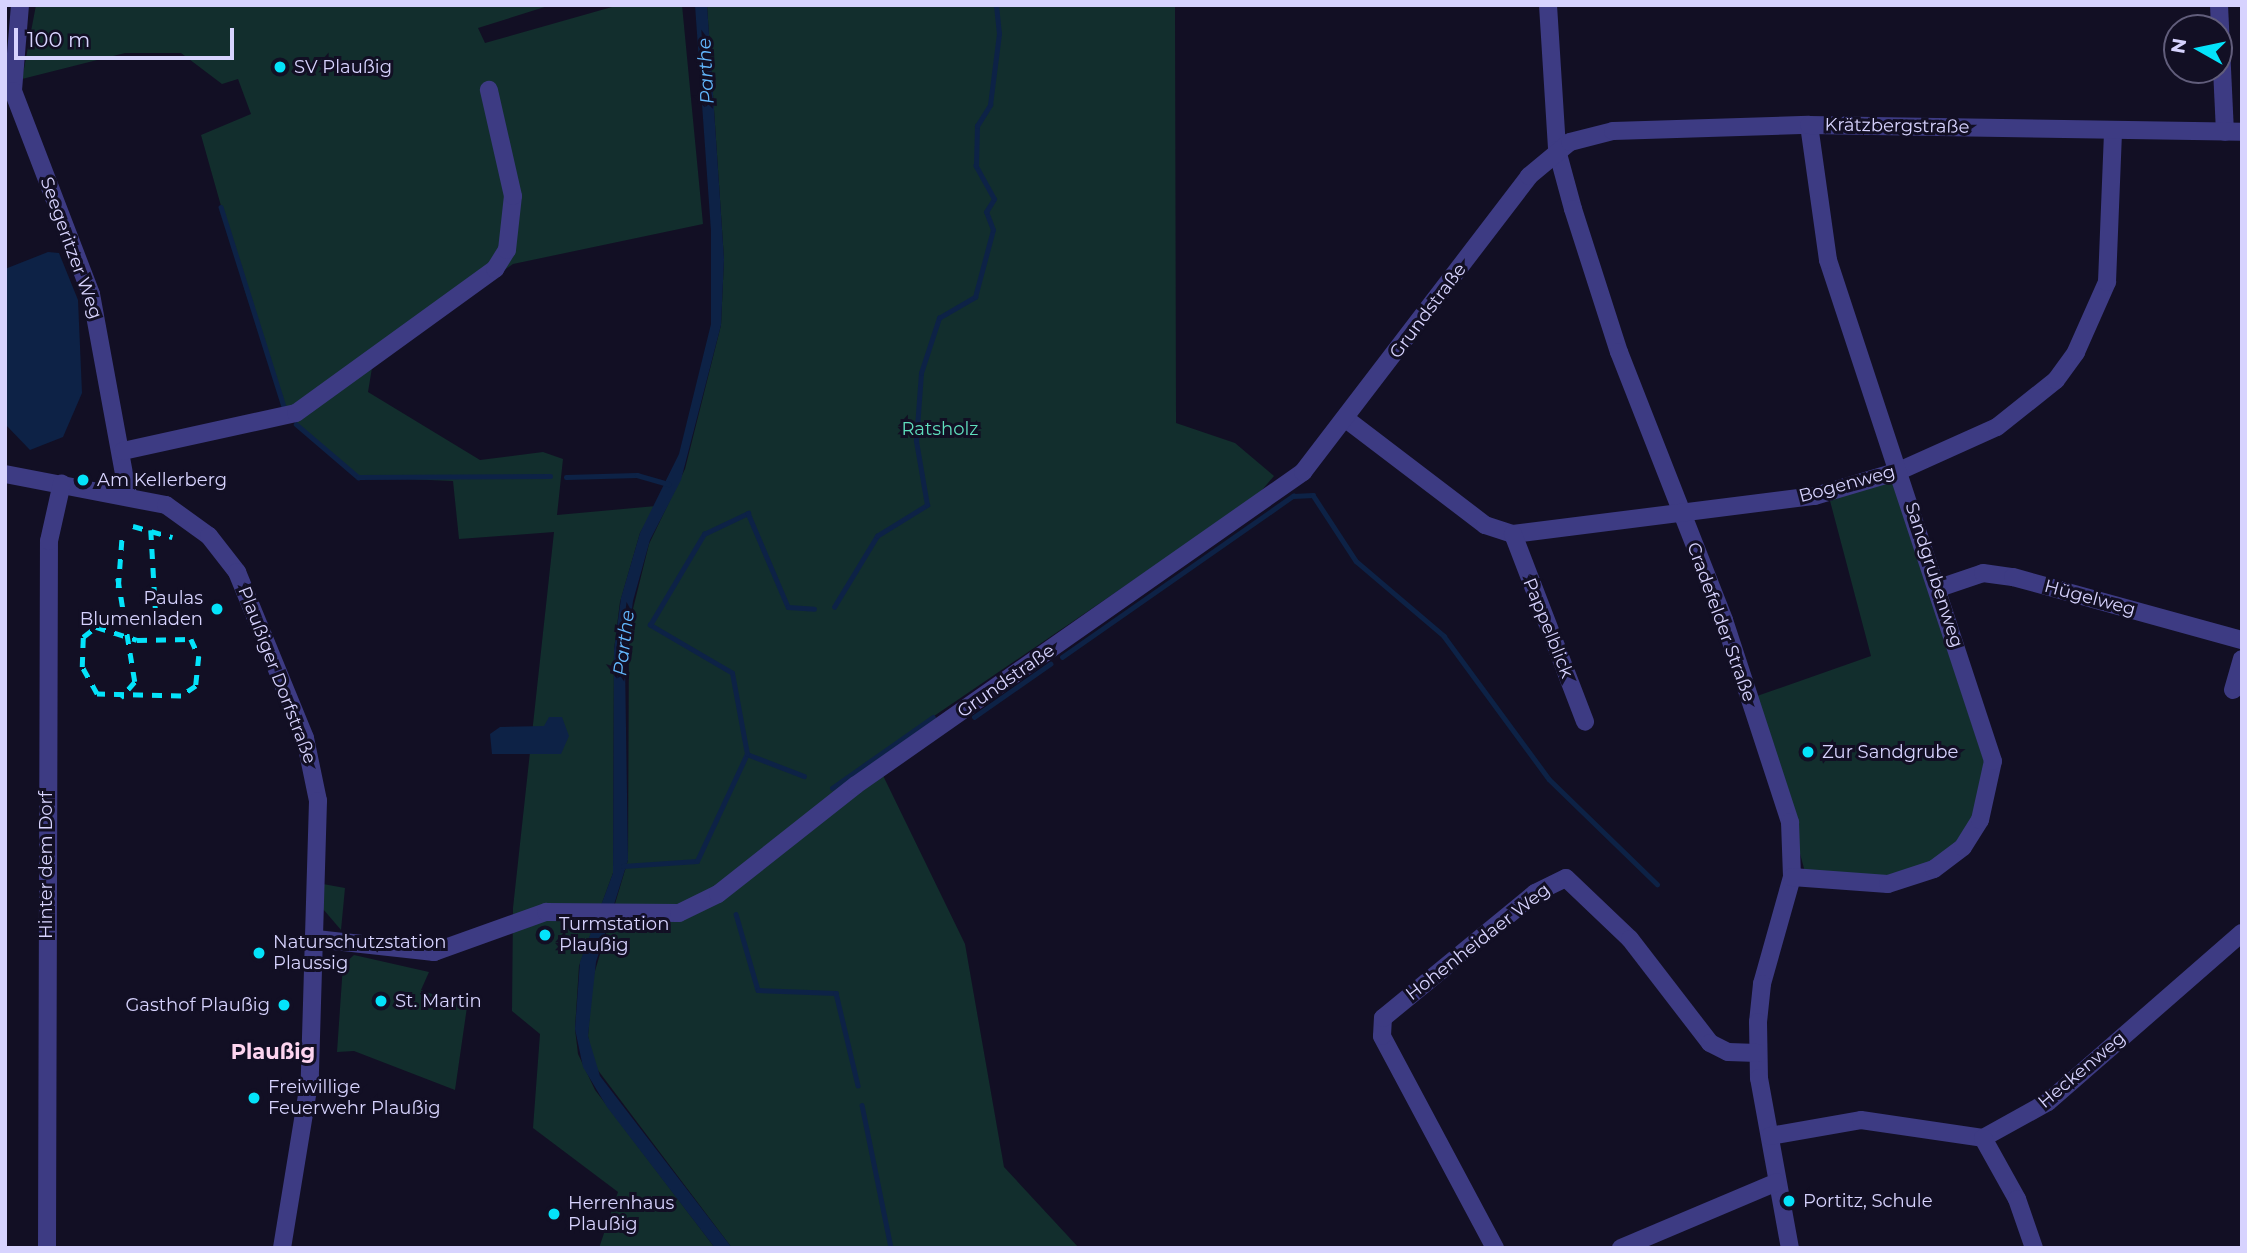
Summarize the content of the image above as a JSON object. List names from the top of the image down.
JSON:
{
  "streets": {
    "street": [
      "Krätzbergstraße",
      "Seegeritzer Weg",
      "Grundstraße",
      "Bogenweg",
      "Sandgrubenweg",
      "Hügelweg",
      "Cradefelder Straße",
      "Pappelblick",
      "Plaußiger Dorfstraße",
      "Hinter dem Dorf",
      "Hohenheidaer Weg",
      "Heckenweg"
    ]
  },
  "crossings": [
    ["Krätzbergstraße", "Grundstraße"],
    ["Krätzbergstraße", "Bogenweg"],
    ["Krätzbergstraße", "Sandgrubenweg"],
    ["Krätzbergstraße", "Cradefelder Straße"],
    ["Seegeritzer Weg", "Plaußiger Dorfstraße"],
    ["Grundstraße", "Bogenweg"],
    ["Grundstraße", "Cradefelder Straße"],
    ["Grundstraße", "Plaußiger Dorfstraße"],
    ["Bogenweg", "Sandgrubenweg"],
    ["Bogenweg", "Cradefelder Straße"],
    ["Bogenweg", "Pappelblick"],
    ["Sandgrubenweg", "Hügelweg"],
    ["Sandgrubenweg", "Cradefelder Straße"],
    ["Cradefelder Straße", "Hohenheidaer Weg"],
    ["Plaußiger Dorfstraße", "Hinter dem Dorf"]
  ],
  "districts": ["Plaußig"],
  "water": ["Parthe"],
  "parks": ["Ratsholz"],
  "places": [
    "SV Plaußig",
    "Am Kellerberg",
    "Paulas Blumenladen",
    "Zur Sandgrube",
    "Turmstation Plaußig",
    "Naturschutzstation Plaussig",
    "St. Martin",
    "Gasthof Plaußig",
    "Freiwillige Feuerwehr Plaußig",
    "Portitz, Schule",
    "Herrenhaus Plaußig"
  ],
  "scale_bar": "100 m",
  "north": "left"
}
